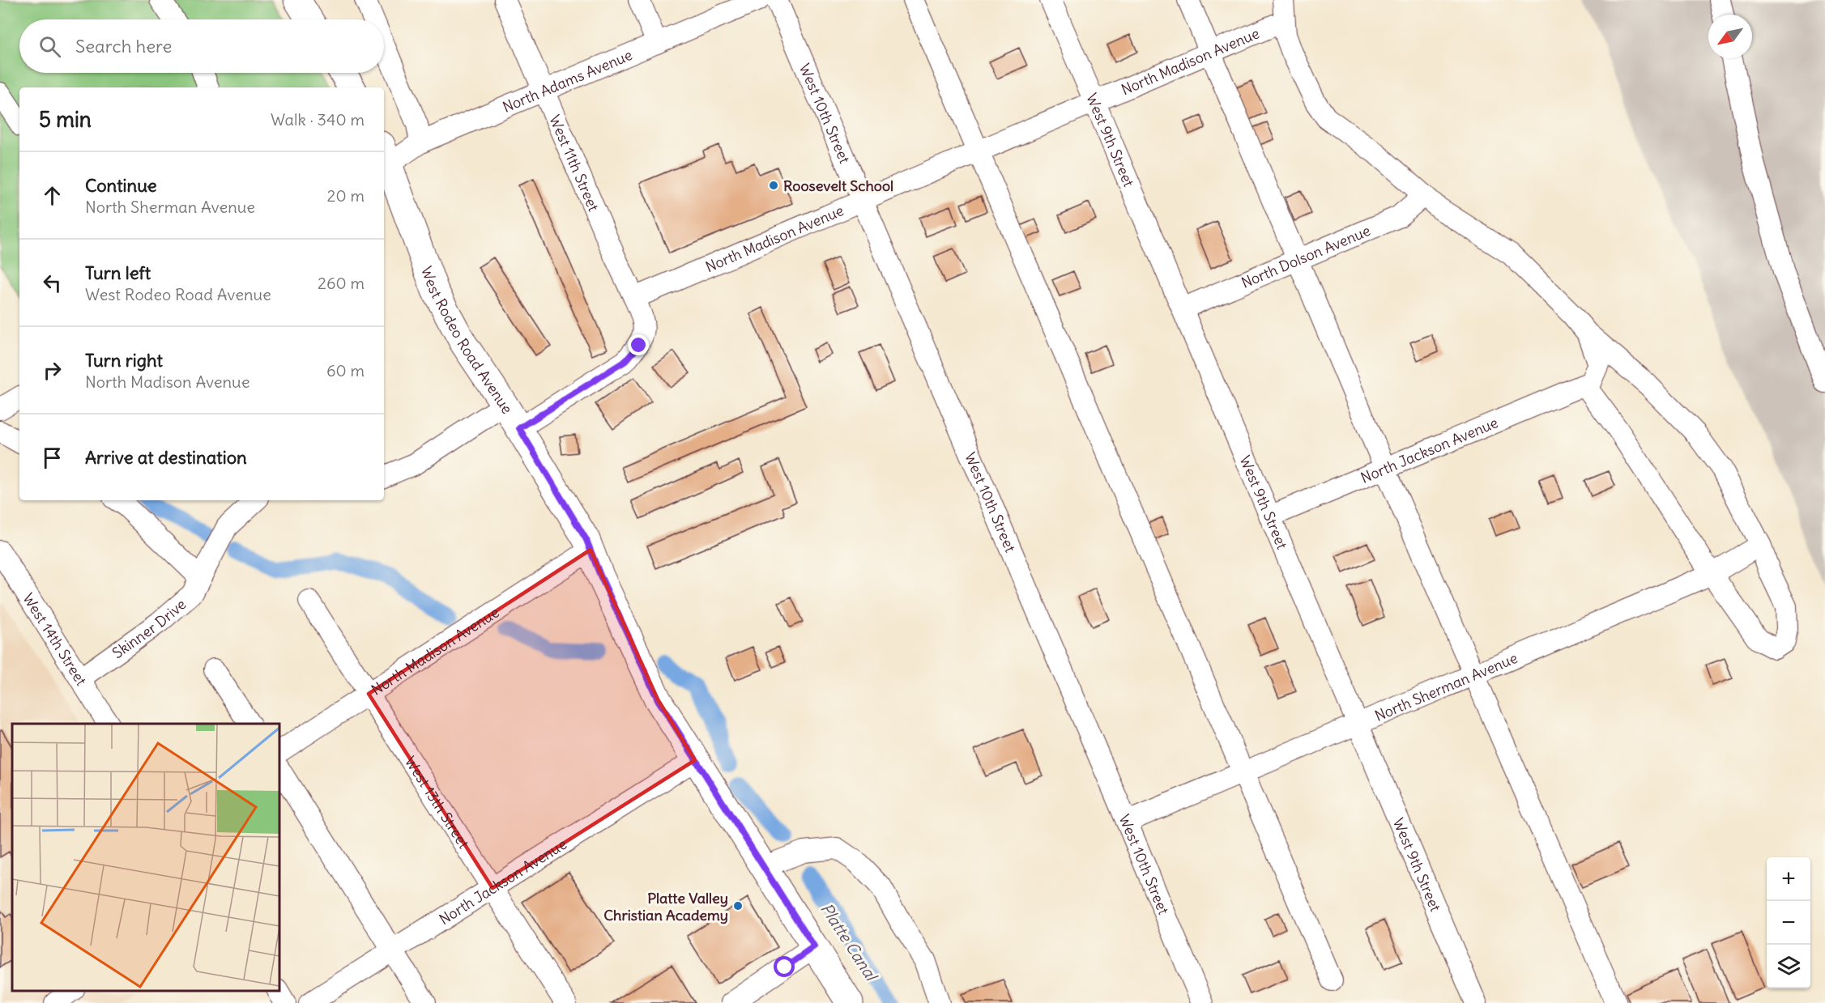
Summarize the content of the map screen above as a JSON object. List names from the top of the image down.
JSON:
{
  "streets": {
    "main road": ["West Rodeo Road Avenue"],
    "street": [
      "North Madison Avenue",
      "North Adams Avenue",
      "West 10th Street",
      "West 9th Street",
      "West 11th Street",
      "North Dolson Avenue",
      "North Jackson Avenue",
      "Skinner Drive",
      "West 14th Street",
      "North Sherman Avenue",
      "West 13th Street"
    ]
  },
  "crossings": [
    ["North Madison Avenue", "West 10th Street"],
    ["North Madison Avenue", "West 9th Street"],
    ["North Madison Avenue", "West 11th Street"],
    ["North Madison Avenue", "West Rodeo Road Avenue"],
    ["North Madison Avenue", "West 13th Street"],
    ["North Adams Avenue", "West 11th Street"],
    ["North Adams Avenue", "West Rodeo Road Avenue"],
    ["West 10th Street", "North Sherman Avenue"],
    ["West 9th Street", "North Dolson Avenue"],
    ["West 9th Street", "North Jackson Avenue"],
    ["West 9th Street", "North Sherman Avenue"],
    ["West Rodeo Road Avenue", "North Jackson Avenue"],
    ["North Jackson Avenue", "West 13th Street"],
    ["Skinner Drive", "West 14th Street"]
  ],
  "water": ["Platte Canal"],
  "places": ["Roosevelt School", "Platte Valley Christian Academy"],
  "north": "bottom left",
  "page": {
    "search": "Search here",
    "heading": ["5 min", "Walk · 340 m"],
    "list": [
      ["Continue", "North Sherman Avenue", "20 m"],
      ["Turn left", "West Rodeo Road Avenue", "260 m"],
      ["Turn right", "North Madison Avenue", "60 m"],
      "Arrive at destination"
    ],
    "map_buttons": ["+", "−"]
  }
}
